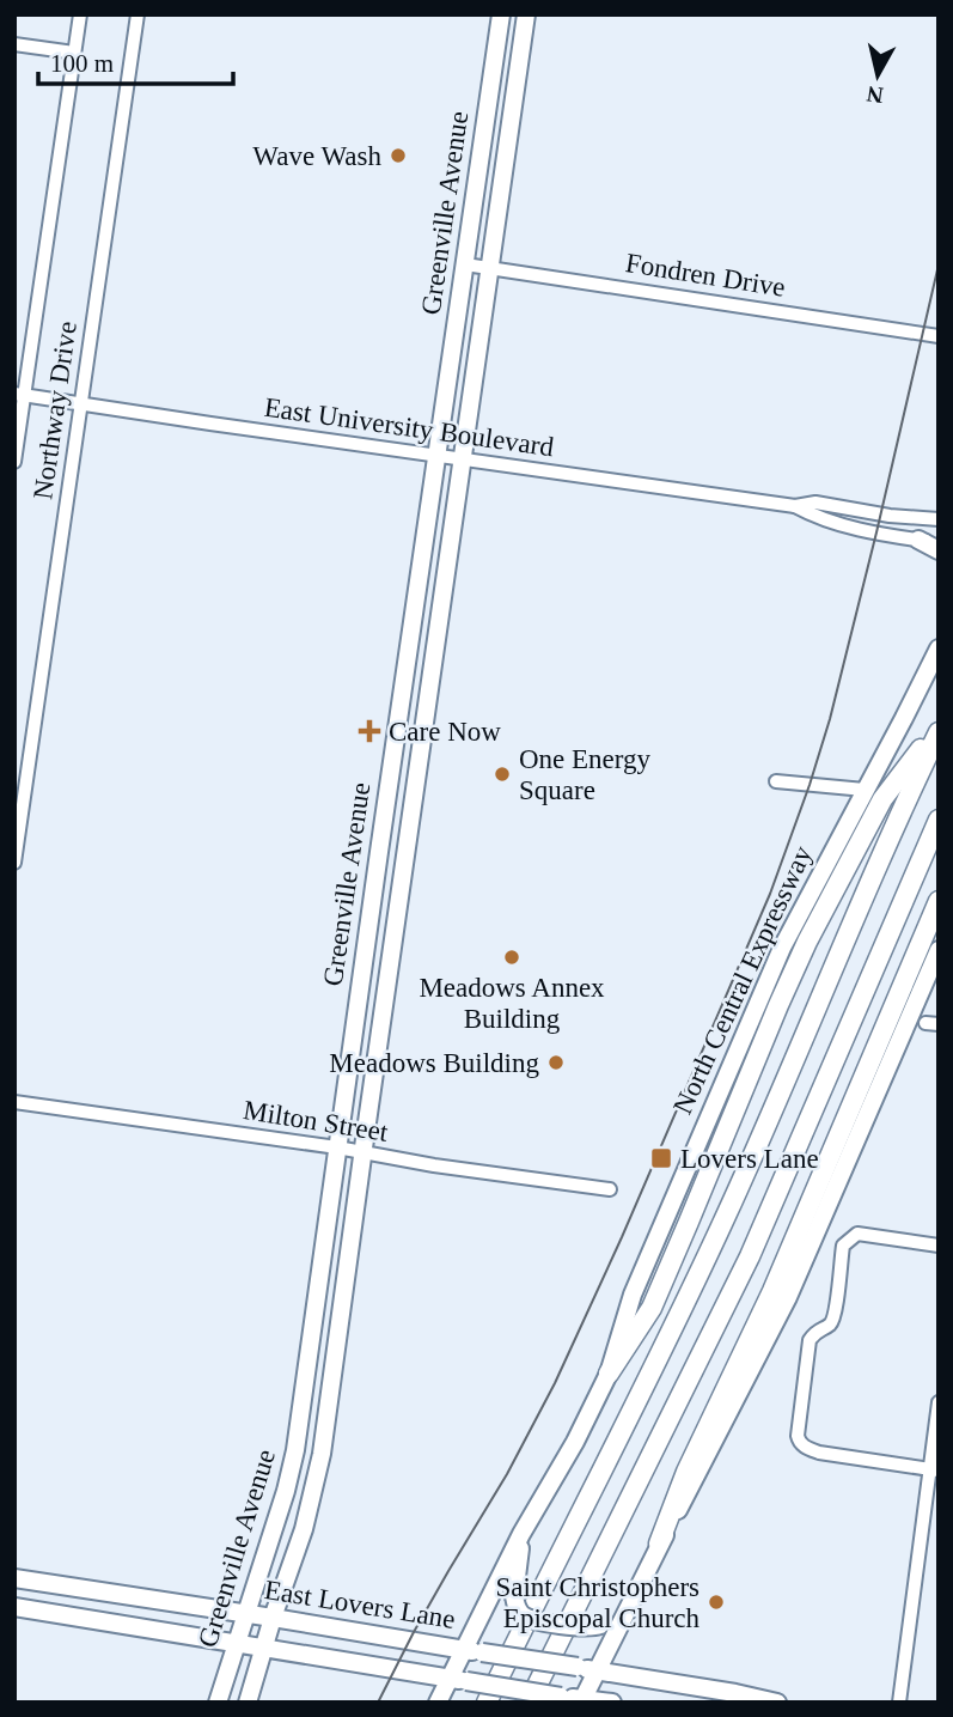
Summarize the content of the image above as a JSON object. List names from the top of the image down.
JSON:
{
  "streets": {
    "main road": ["Greenville Avenue", "North Central Expressway", "East Lovers Lane"],
    "street": [
      "Fondren Drive",
      "Northway Drive",
      "East University Boulevard",
      "Milton Street"
    ]
  },
  "crossings": [
    ["Greenville Avenue", "Fondren Drive"],
    ["Greenville Avenue", "East University Boulevard"],
    ["Greenville Avenue", "Milton Street"],
    ["Greenville Avenue", "East Lovers Lane"],
    ["Northway Drive", "East University Boulevard"],
    ["North Central Expressway", "East Lovers Lane"]
  ],
  "places": {
    "other": [
      "Wave Wash",
      "One Energy Square",
      "Meadows Annex Building",
      "Meadows Building",
      "Saint Christophers Episcopal Church"
    ],
    "health": ["Care Now"],
    "transit": ["Lovers Lane"]
  },
  "scale_bar": "100 m",
  "north": "bottom"
}
